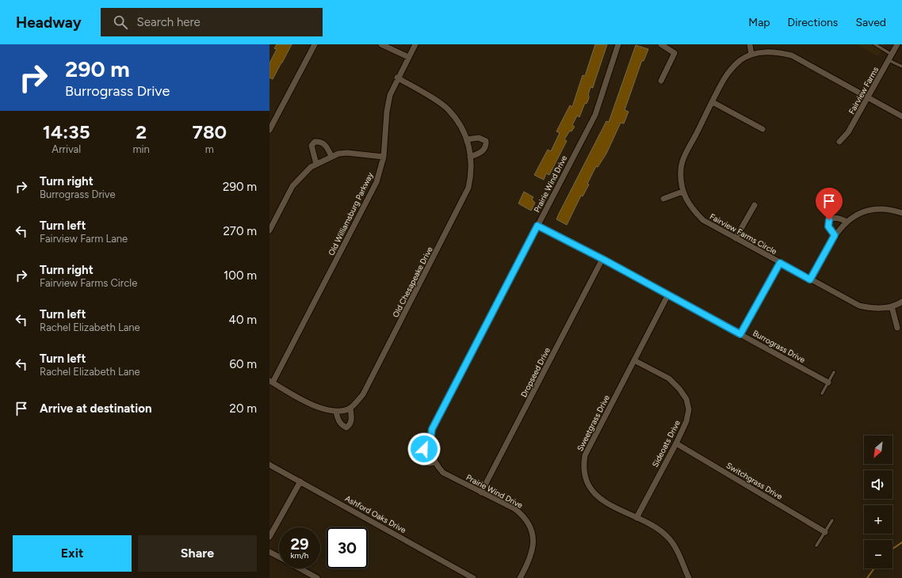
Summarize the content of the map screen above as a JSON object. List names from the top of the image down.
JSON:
{
  "streets": {
    "street": [
      "Fairview Farms",
      "Prairie Wind Drive",
      "Old Williamsburg Parkway",
      "Fairview Farms Circle",
      "Old Chesapeake Drive",
      "Burrograss Drive",
      "Dropseed Drive",
      "Sweetgrass Drive",
      "Sideoats Drive",
      "Switchgrass Drive",
      "Ashford Oaks Drive"
    ]
  },
  "crossings": [
    ["Fairview Farms", "Fairview Farms Circle"],
    ["Prairie Wind Drive", "Burrograss Drive"],
    ["Prairie Wind Drive", "Dropseed Drive"],
    ["Old Williamsburg Parkway", "Old Chesapeake Drive"],
    ["Burrograss Drive", "Dropseed Drive"],
    ["Burrograss Drive", "Sweetgrass Drive"],
    ["Sweetgrass Drive", "Sideoats Drive"],
    ["Sideoats Drive", "Switchgrass Drive"]
  ],
  "north": "bottom left",
  "page": {
    "header": "Headway",
    "search": "Search here",
    "nav": ["Map", "Directions", "Saved"],
    "turn": ["290 m", "Burrograss Drive"],
    "eta": [
      "14:35",
      "Arrival",
      "2",
      "min",
      "780",
      "m"
    ],
    "list": [
      {
        "name": "Turn right",
        "note": "Burrograss Drive",
        "value": "290 m"
      },
      {
        "name": "Turn left",
        "note": "Fairview Farm Lane",
        "value": "270 m"
      },
      {
        "name": "Turn right",
        "note": "Fairview Farms Circle",
        "value": "100 m"
      },
      {
        "name": "Turn left",
        "note": "Rachel Elizabeth Lane",
        "value": "40 m"
      },
      {
        "name": "Turn left",
        "note": "Rachel Elizabeth Lane",
        "value": "60 m"
      },
      {
        "name": "Arrive at destination",
        "value": "20 m"
      }
    ],
    "map_buttons": ["+", "−"],
    "speed": "29 km/h",
    "limit": "30",
    "buttons": ["Exit", "Share"]
  }
}
